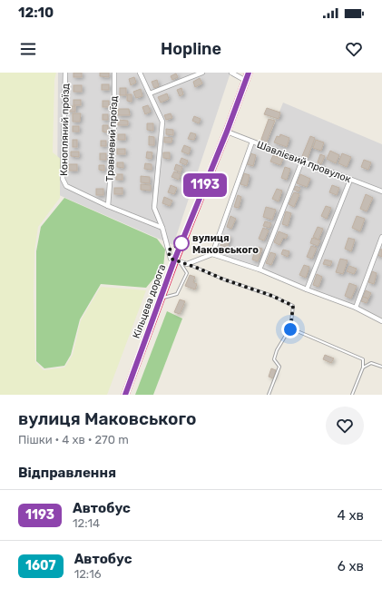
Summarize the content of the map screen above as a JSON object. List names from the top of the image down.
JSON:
{
  "streets": {
    "highway": ["Кільцева дорога"],
    "street": ["Конопляний проїзд", "Травневий проїзд", "Шавлієвий провулок"]
  },
  "crossings": [
    ["Конопляний проїзд", "Травневий проїзд"],
    ["Шавлієвий провулок", "Кільцева дорога"]
  ],
  "places": ["вулиця Маковського"],
  "lines": ["bus line 1193"],
  "page": {
    "status": "12:10",
    "header": "Hopline",
    "on_map": "1193",
    "heading": [
      ["вулиця Маковського", "Пішки · 4 хв · 270 m"],
      "Відправлення"
    ],
    "list": [
      {
        "mark": "1193",
        "name": "Автобус",
        "note": "12:14",
        "value": "4 хв"
      },
      {
        "mark": "1607",
        "name": "Автобус",
        "note": "12:16",
        "value": "6 хв"
      }
    ]
  }
}
